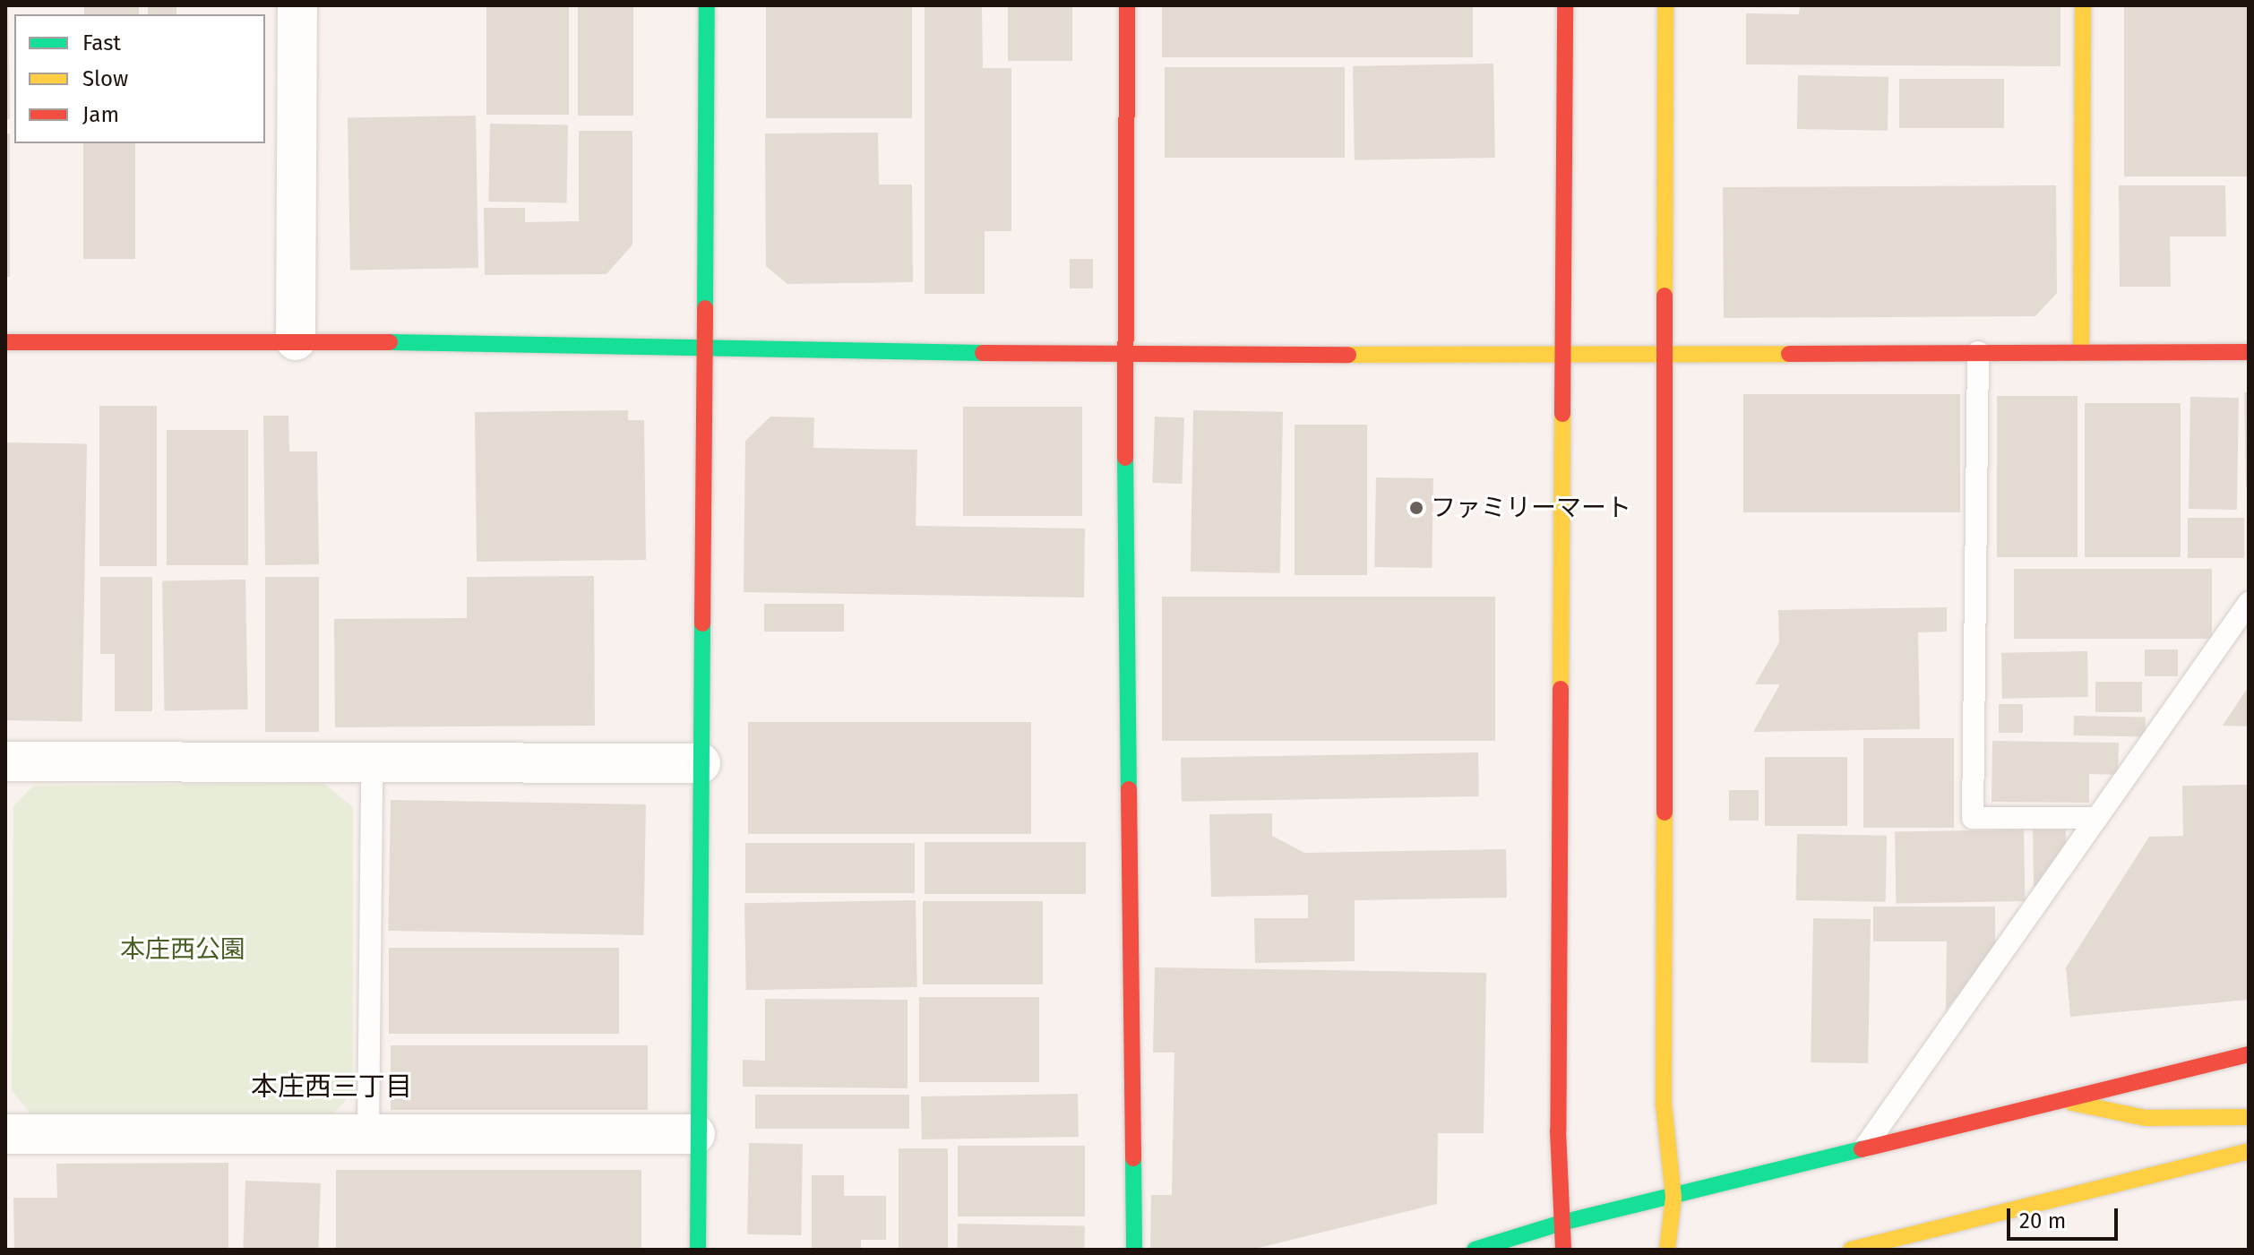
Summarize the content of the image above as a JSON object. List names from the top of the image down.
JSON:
{
  "districts": ["本庄西三丁目"],
  "parks": ["本庄西公園"],
  "places": ["ファミリーマート"],
  "legend": ["Fast", "Slow", "Jam"],
  "scale_bar": "20 m"
}
